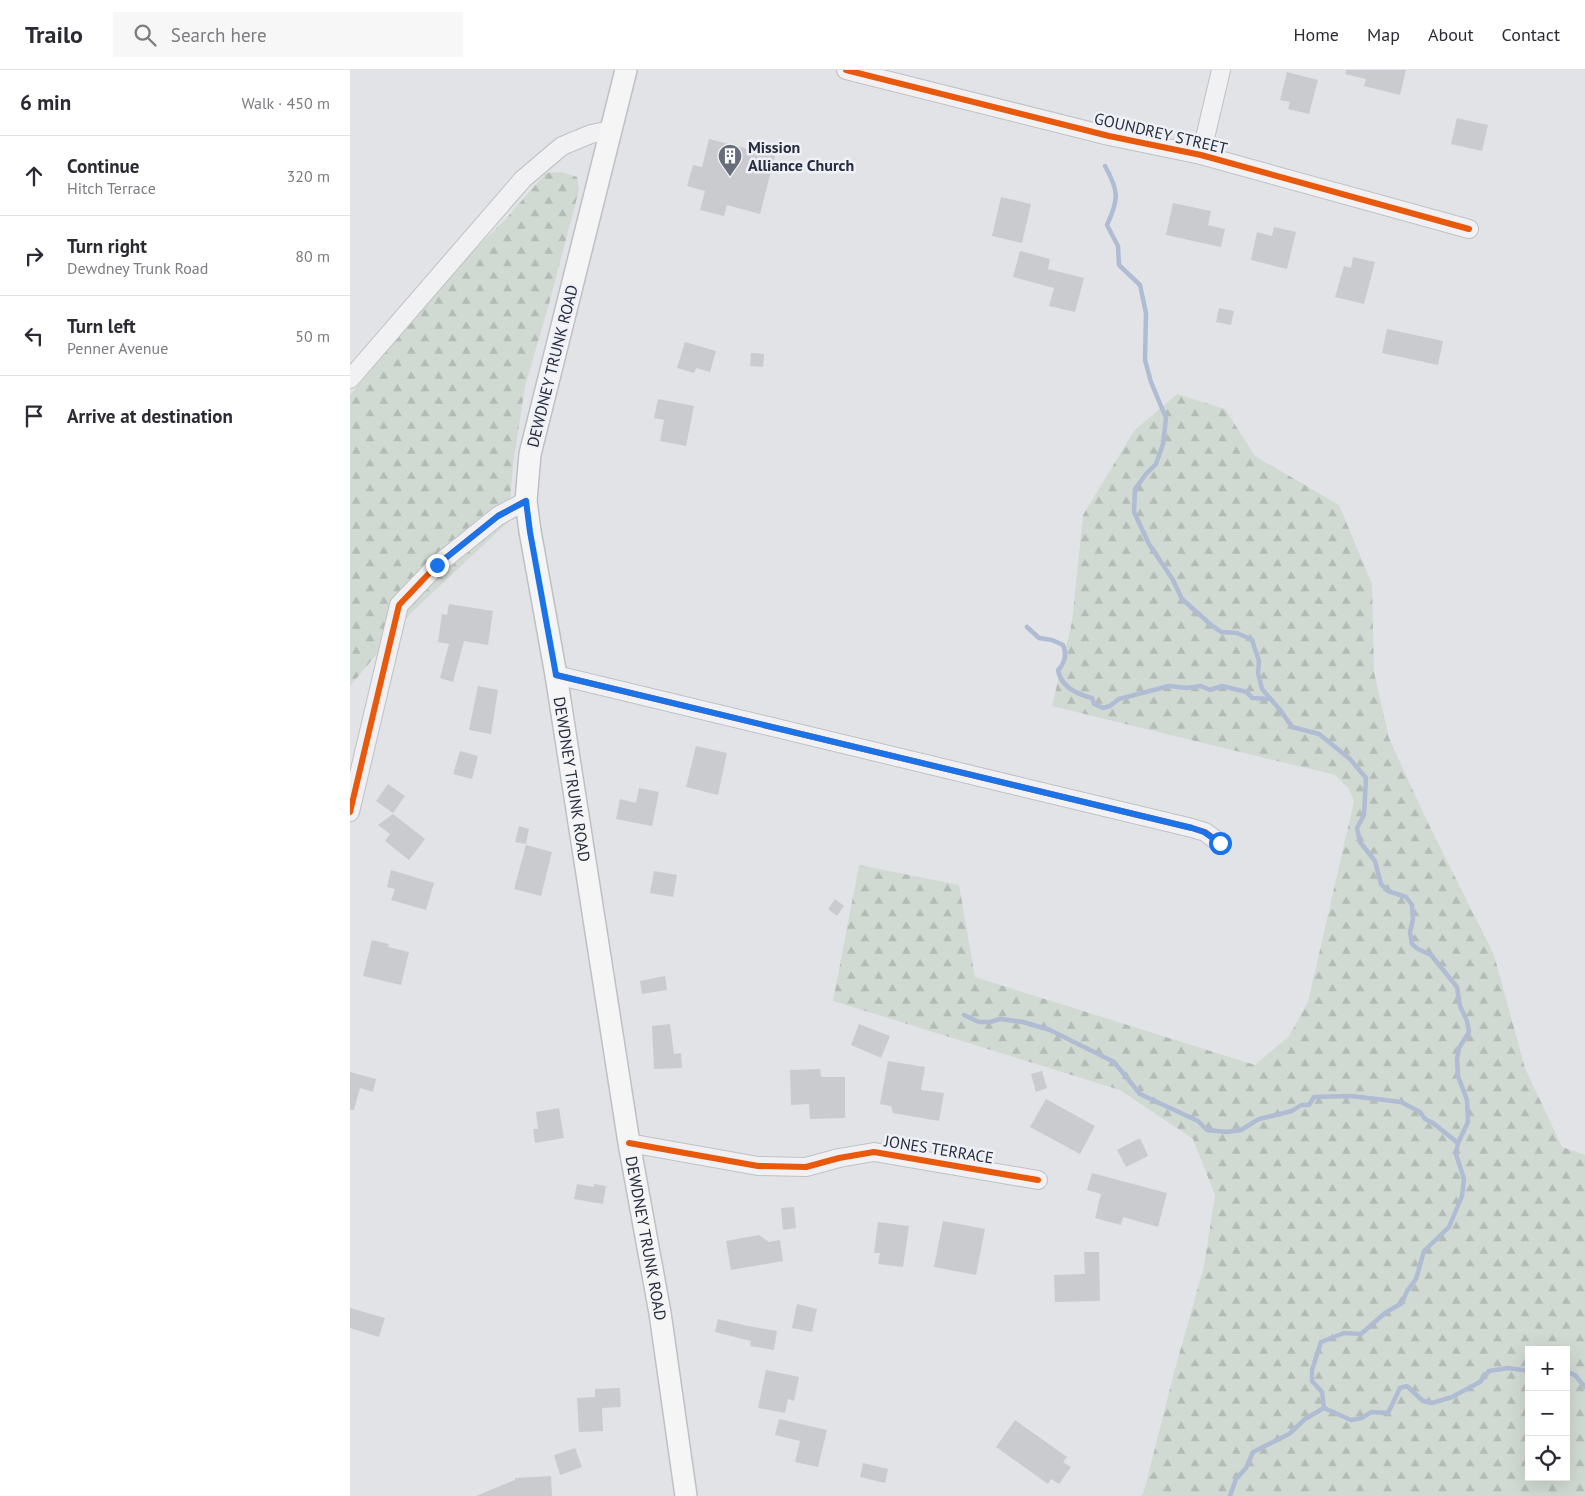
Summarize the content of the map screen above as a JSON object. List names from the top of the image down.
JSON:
{
  "streets": {
    "main road": ["DEWDNEY TRUNK ROAD"],
    "street": ["GOUNDREY STREET", "JONES TERRACE"]
  },
  "crossings": [
    ["DEWDNEY TRUNK ROAD", "JONES TERRACE"]
  ],
  "places": {
    "building": ["Mission Alliance Church"]
  },
  "page": {
    "header": "Trailo",
    "search": "Search here",
    "nav": [
      "Home",
      "Map",
      "About",
      "Contact"
    ],
    "heading": ["6 min", "Walk · 450 m"],
    "list": [
      ["Continue", "Hitch Terrace", "320 m"],
      ["Turn right", "Dewdney Trunk Road", "80 m"],
      ["Turn left", "Penner Avenue", "50 m"],
      "Arrive at destination"
    ],
    "map_buttons": ["+", "−"]
  }
}
